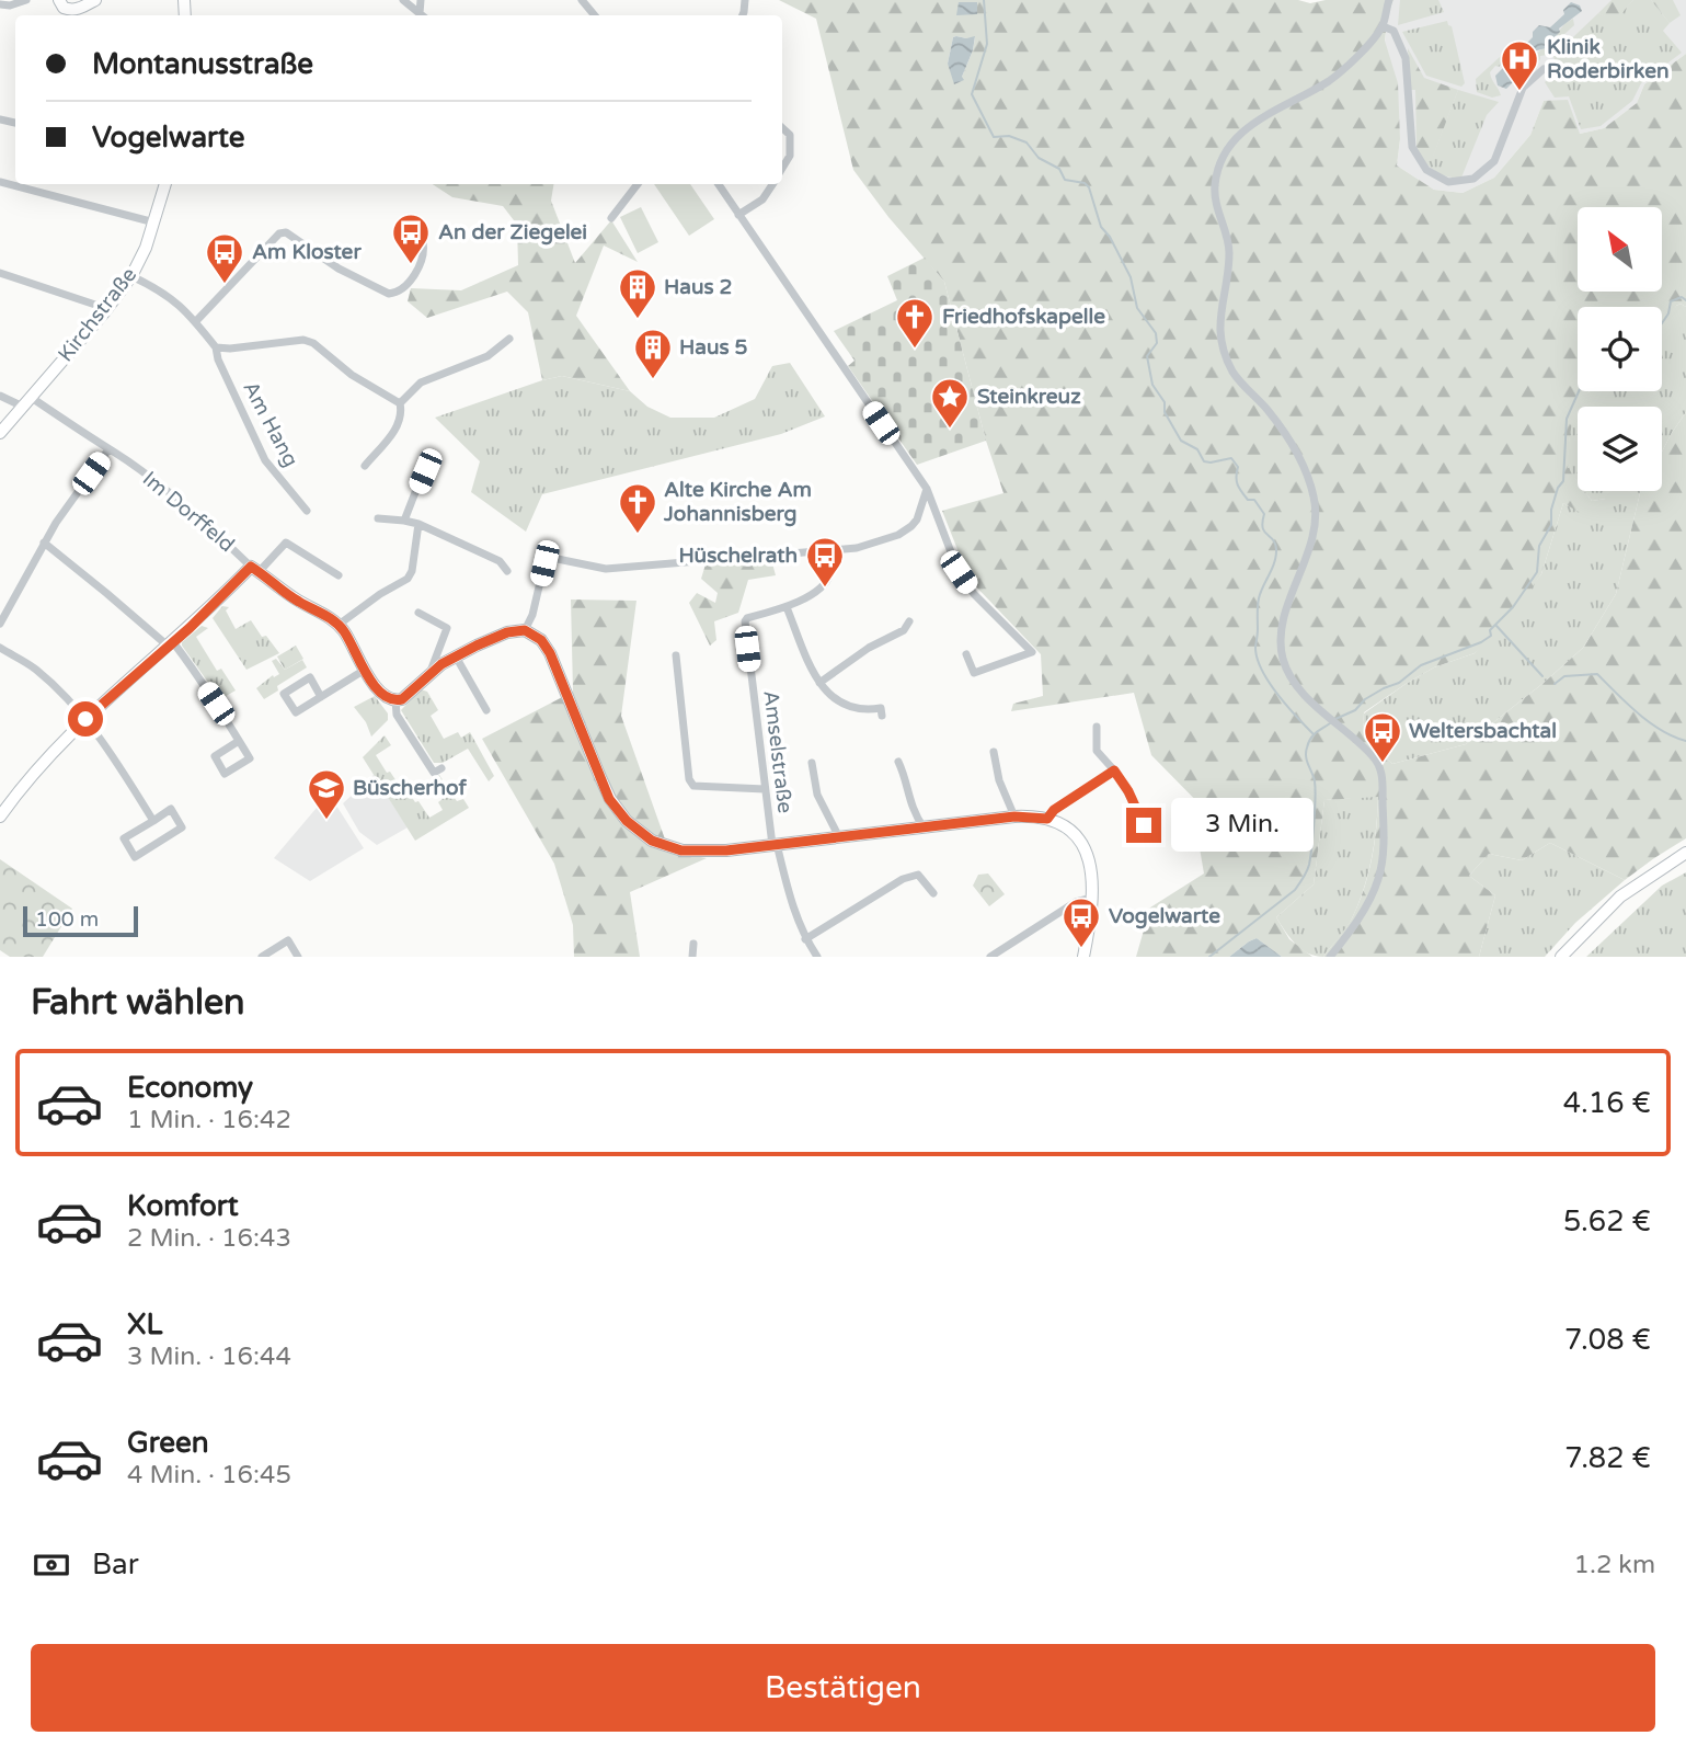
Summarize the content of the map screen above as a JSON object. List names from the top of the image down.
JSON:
{
  "streets": {
    "street": [
      "Kirchstraße",
      "Am Hang",
      "Im Dorffeld",
      "Amselstraße"
    ]
  },
  "crossings": [
    ["Kirchstraße", "Im Dorffeld"]
  ],
  "places": {
    "hospital": ["Klinik Roderbirken"],
    "bus stop": [
      "An der Ziegelei",
      "Am Kloster",
      "Hüschelrath",
      "Weltersbachtal",
      "Vogelwarte"
    ],
    "building": ["Haus 2", "Haus 5"],
    "church": ["Friedhofskapelle", "Alte Kirche Am Johannisberg"],
    "place": ["Steinkreuz"],
    "school or university": ["Büscherhof"]
  },
  "scale_bar": "100 m",
  "north": "top left",
  "page": {
    "banner": ["Montanusstraße", "Vogelwarte"],
    "bubble": "3 Min.",
    "scale": "100 m",
    "heading": "Fahrt wählen",
    "list": [
      {
        "name": "Economy",
        "note": "1 Min. · 16:42",
        "value": "4.16 €"
      },
      {
        "name": "Komfort",
        "note": "2 Min. · 16:43",
        "value": "5.62 €"
      },
      {
        "name": "XL",
        "note": "3 Min. · 16:44",
        "value": "7.08 €"
      },
      {
        "name": "Green",
        "note": "4 Min. · 16:45",
        "value": "7.82 €"
      }
    ],
    "pay": ["Bar", "1.2 km"],
    "buttons": "Bestätigen"
  }
}
